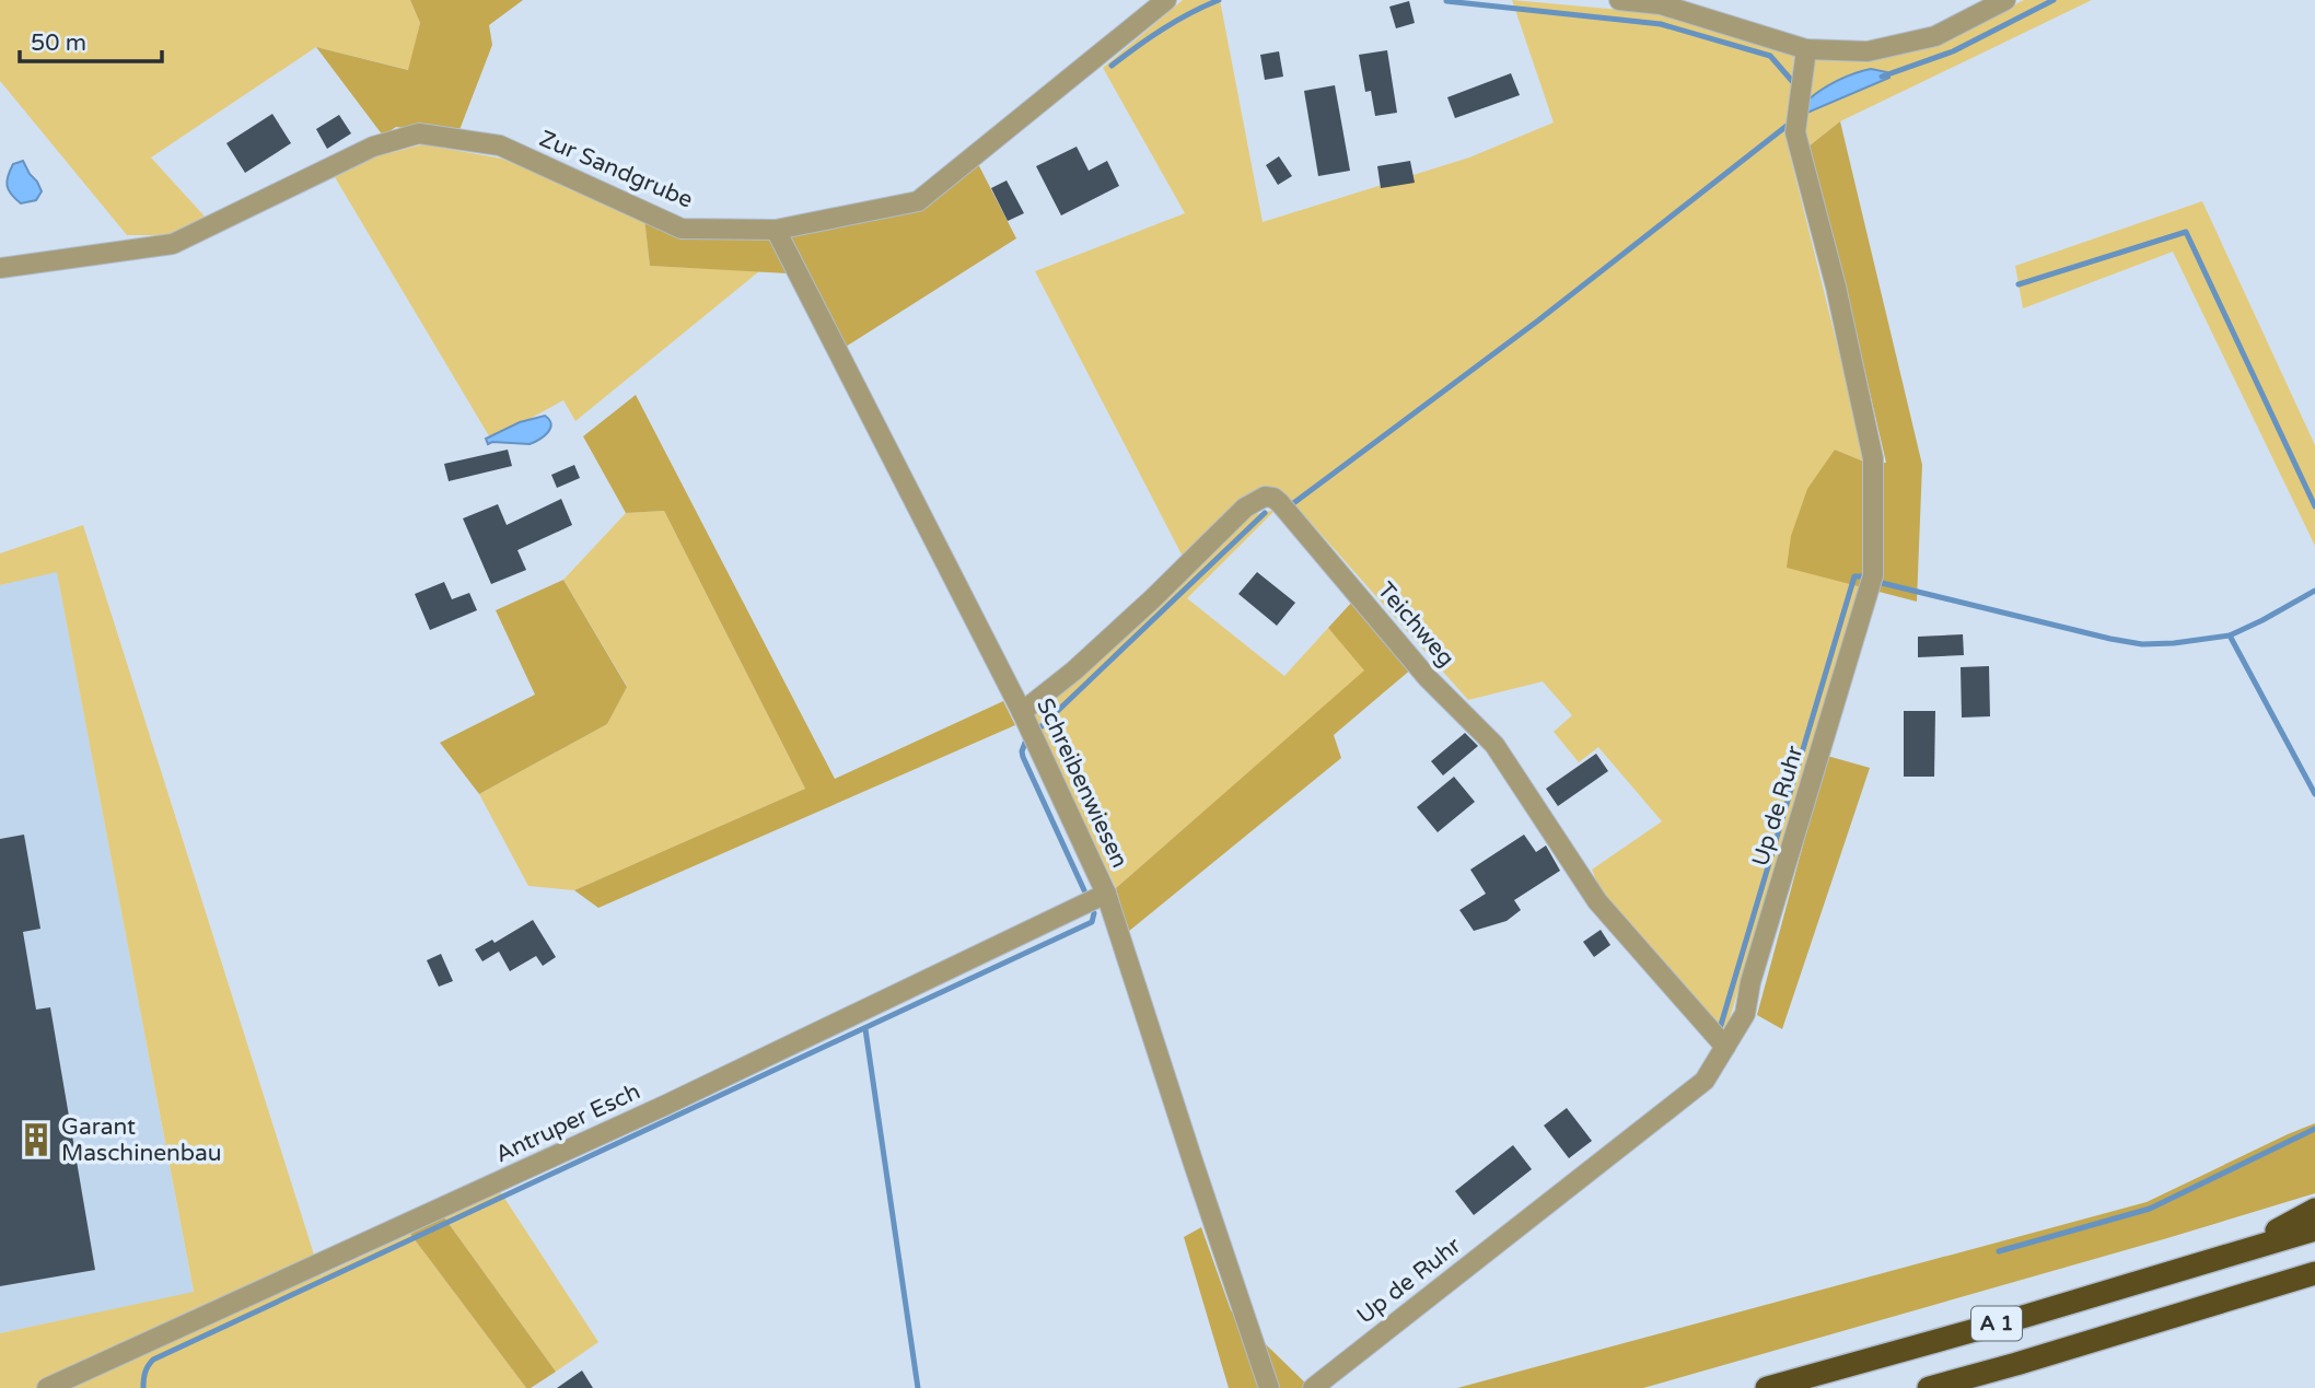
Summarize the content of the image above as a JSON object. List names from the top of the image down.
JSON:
{
  "streets": {
    "highway": ["A 1"],
    "street": [
      "Zur Sandgrube",
      "Teichweg",
      "Schreibenwiesen",
      "Up de Ruhr",
      "Antruper Esch"
    ]
  },
  "crossings": [
    ["Zur Sandgrube", "Schreibenwiesen"],
    ["Teichweg", "Schreibenwiesen"],
    ["Teichweg", "Up de Ruhr"],
    ["Schreibenwiesen", "Antruper Esch"]
  ],
  "places": {
    "building": ["Garant Maschinenbau"]
  },
  "scale_bar": "50 m"
}
